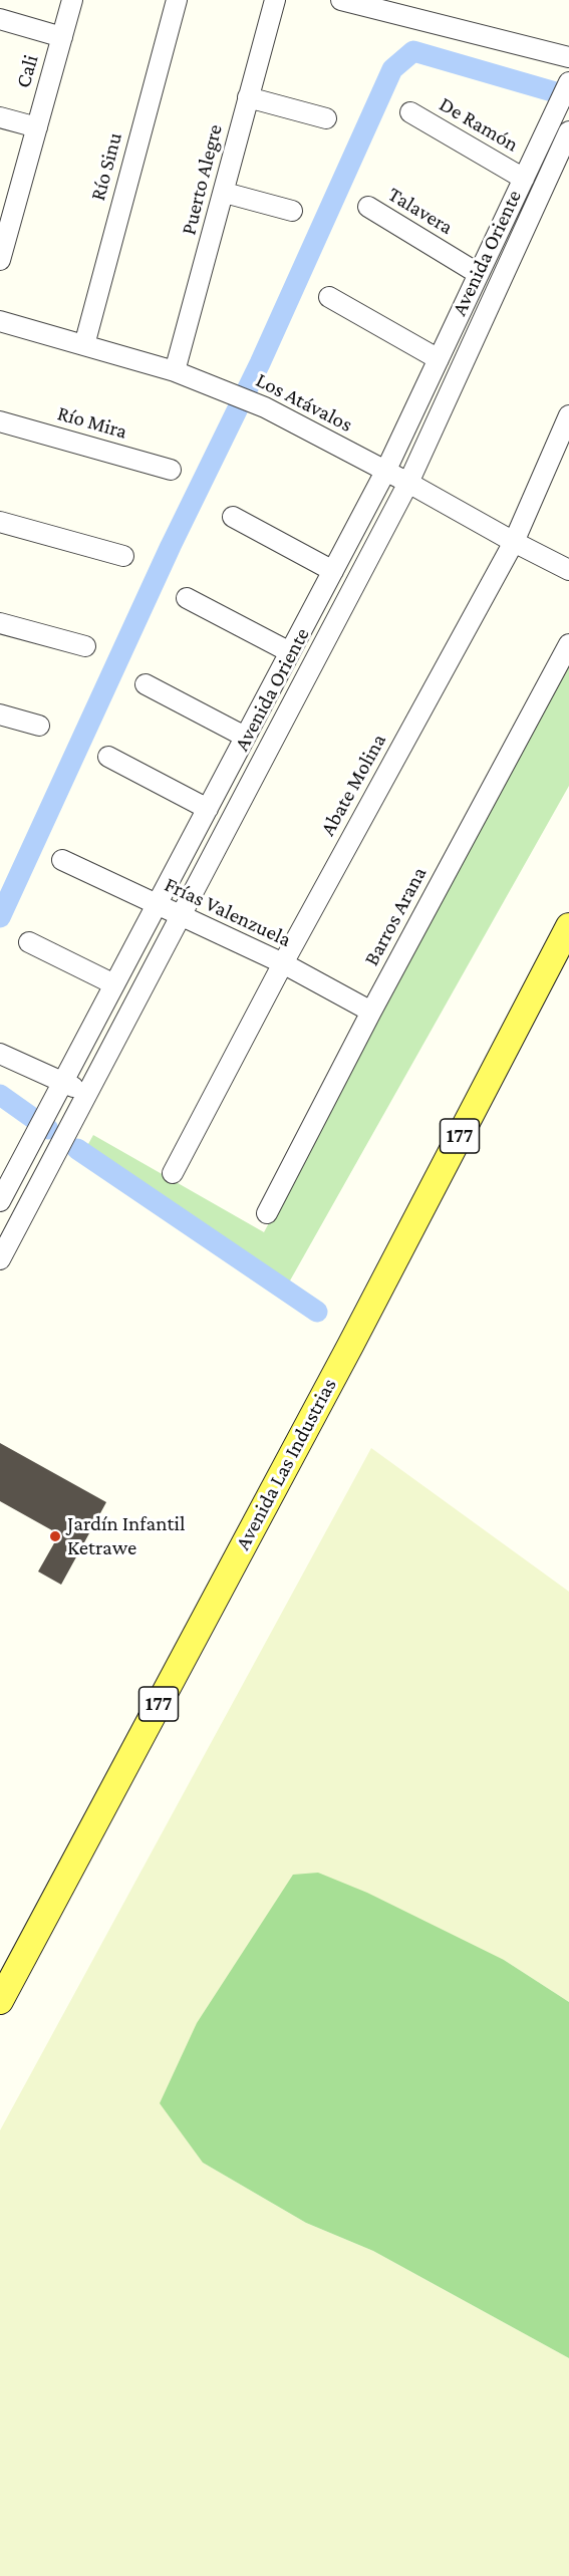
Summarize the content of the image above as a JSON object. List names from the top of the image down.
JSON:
{
  "streets": {
    "main road": ["177", "Avenida Las Industrias"],
    "street": [
      "Cali",
      "De Ramón",
      "Río Sinu",
      "Puerto Alegre",
      "Talavera",
      "Avenida Oriente",
      "Los Atávalos",
      "Río Mira",
      "Abate Molina",
      "Frías Valenzuela",
      "Barros Arana"
    ]
  },
  "crossings": [
    ["De Ramón", "Avenida Oriente"],
    ["Río Sinu", "Los Atávalos"],
    ["Puerto Alegre", "Los Atávalos"],
    ["Talavera", "Avenida Oriente"],
    ["Avenida Oriente", "Los Atávalos"],
    ["Avenida Oriente", "Frías Valenzuela"],
    ["Los Atávalos", "Abate Molina"],
    ["Abate Molina", "Frías Valenzuela"],
    ["Frías Valenzuela", "Barros Arana"]
  ],
  "places": ["Jardín Infantil Ketrawe"]
}
